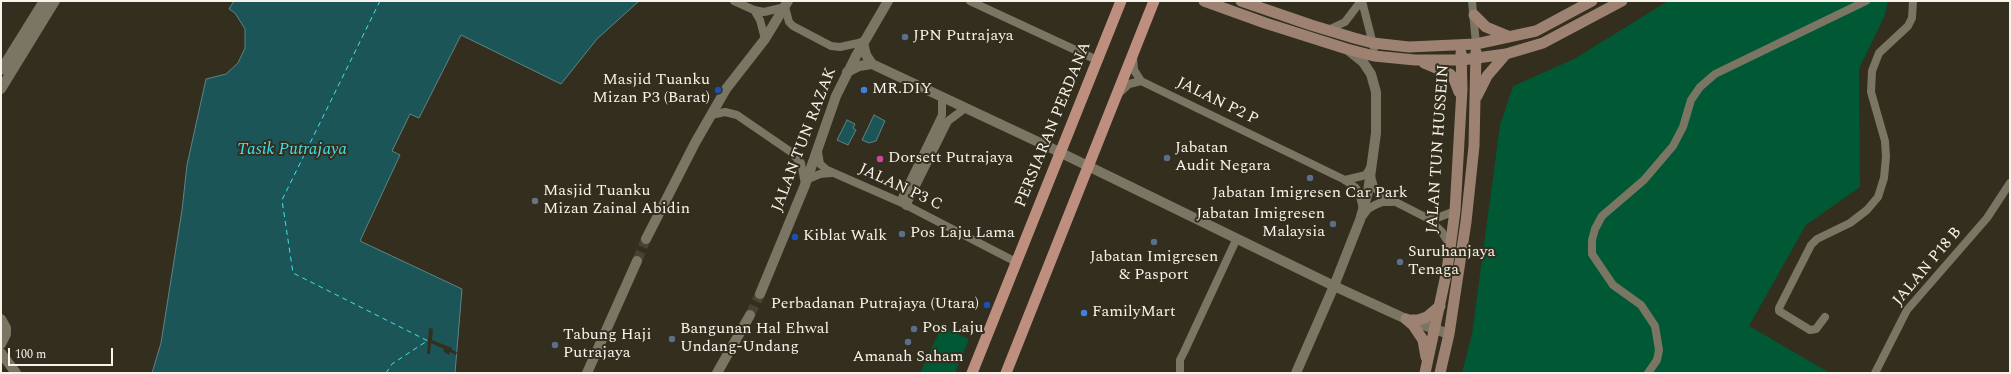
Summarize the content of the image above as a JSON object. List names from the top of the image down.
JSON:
{
  "streets": {
    "main road": ["PERSIARAN PERDANA", "JALAN TUN HUSSEIN"],
    "street": [
      "JALAN P2 P",
      "JALAN TUN RAZAK",
      "JALAN P3 C",
      "JALAN P18 B"
    ]
  },
  "crossings": [
    ["JALAN P2 P", "JALAN TUN HUSSEIN"],
    ["PERSIARAN PERDANA", "JALAN P3 C"],
    ["JALAN TUN RAZAK", "JALAN P3 C"]
  ],
  "water": ["Tasik Putrajaya"],
  "places": [
    "JPN Putrajaya",
    "Masjid Tuanku Mizan P3 (Barat)",
    "MR.DIY",
    "Jabatan Audit Negara",
    "Dorsett Putrajaya",
    "Jabatan Imigresen Car Park",
    "Masjid Tuanku Mizan Zainal Abidin",
    "Jabatan Imigresen Malaysia",
    "Pos Laju Lama",
    "Kiblat Walk",
    "Jabatan Imigresen & Pasport",
    "Suruhanjaya Tenaga",
    "Perbadanan Putrajaya (Utara)",
    "FamilyMart",
    "Pos Laju",
    "Bangunan Hal Ehwal Undang-Undang",
    "Amanah Saham",
    "Tabung Haji Putrajaya"
  ],
  "scale_bar": "100 m"
}
